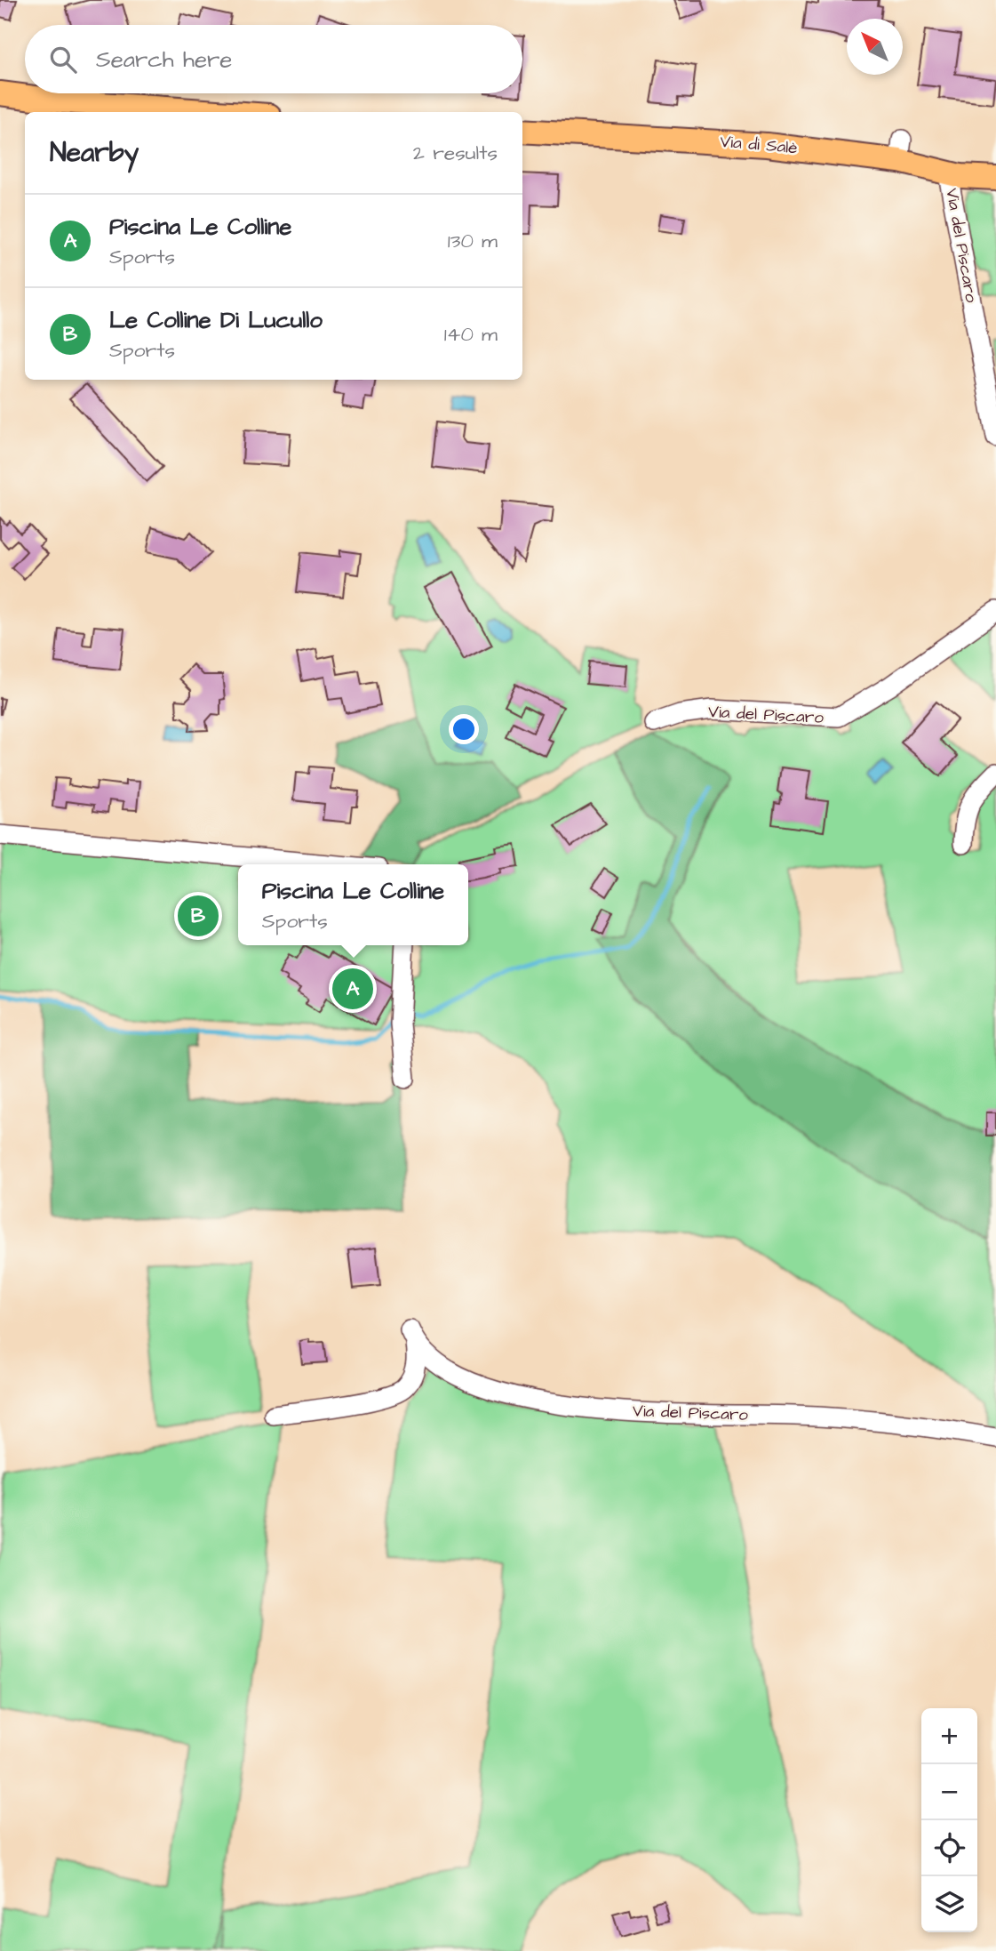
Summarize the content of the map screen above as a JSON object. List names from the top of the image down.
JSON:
{
  "streets": {
    "main road": ["Via di Salè"],
    "street": ["Via del Piscaro"]
  },
  "crossings": [
    ["Via di Salè", "Via del Piscaro"]
  ],
  "north": "top left",
  "page": {
    "search": "Search here",
    "heading": ["Nearby", "2 results"],
    "list": [
      {
        "mark": "A",
        "name": "Piscina Le Colline",
        "note": "Sports",
        "value": "130 m"
      },
      {
        "mark": "B",
        "name": "Le Colline Di Lucullo",
        "note": "Sports",
        "value": "140 m"
      }
    ],
    "popup": ["Piscina Le Colline", "Sports"],
    "pins": ["B", "A"],
    "map_buttons": ["+", "−"]
  }
}
